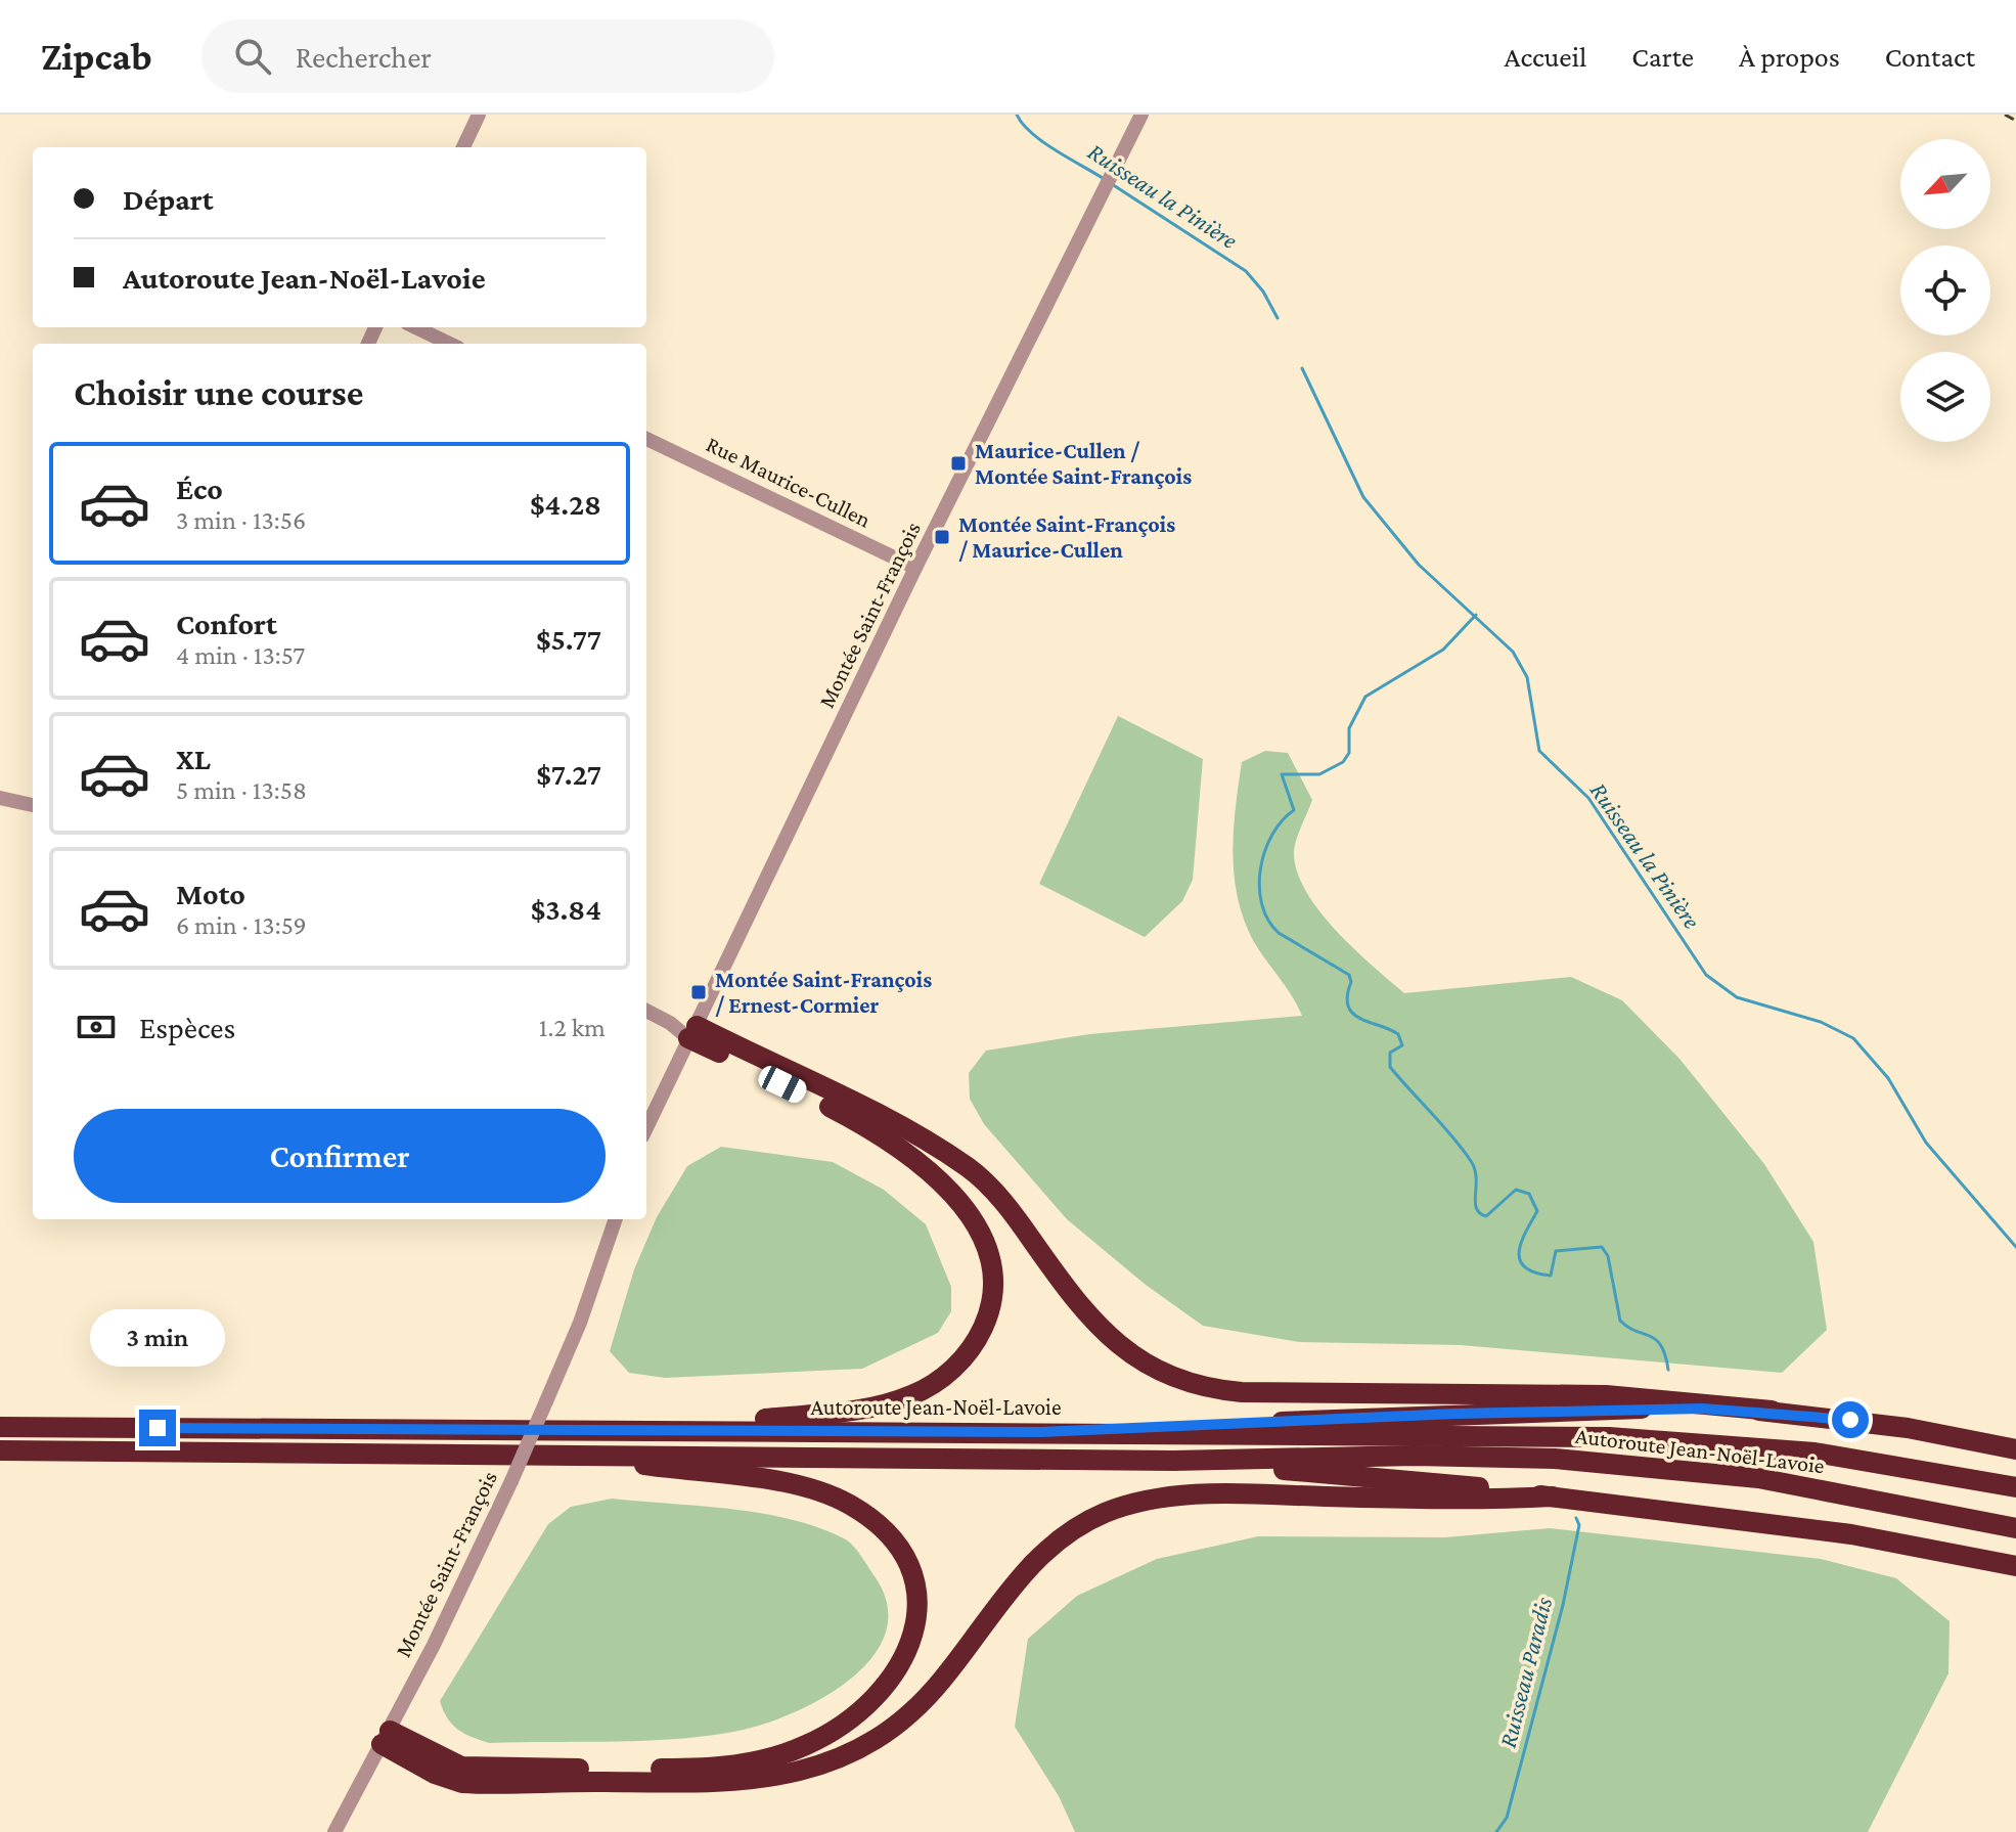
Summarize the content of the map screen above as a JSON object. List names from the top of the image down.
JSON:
{
  "streets": {
    "highway": ["Autoroute Jean-Noël-Lavoie"],
    "street": ["Rue Maurice-Cullen", "Montée Saint-François"]
  },
  "crossings": [
    ["Rue Maurice-Cullen", "Montée Saint-François"]
  ],
  "water": ["Ruisseau la Pinière", "Ruisseau Paradis"],
  "places": {
    "transit": ["Maurice-Cullen / Montée Saint-François", "Montée Saint-François / Maurice-Cullen", "Montée Saint-François / Ernest-Cormier"]
  },
  "north": "bottom left",
  "page": {
    "header": "Zipcab",
    "search": "Rechercher",
    "nav": [
      "Accueil",
      "Carte",
      "À propos",
      "Contact"
    ],
    "banner": ["Départ", "Autoroute Jean-Noël-Lavoie"],
    "heading": "Choisir une course",
    "list": [
      {
        "name": "Éco",
        "note": "3 min · 13:56",
        "value": "$4.28"
      },
      {
        "name": "Confort",
        "note": "4 min · 13:57",
        "value": "$5.77"
      },
      {
        "name": "XL",
        "note": "5 min · 13:58",
        "value": "$7.27"
      },
      {
        "name": "Moto",
        "note": "6 min · 13:59",
        "value": "$3.84"
      }
    ],
    "pay": ["Espèces", "1.2 km"],
    "buttons": "Confirmer",
    "bubble": "3 min"
  }
}
